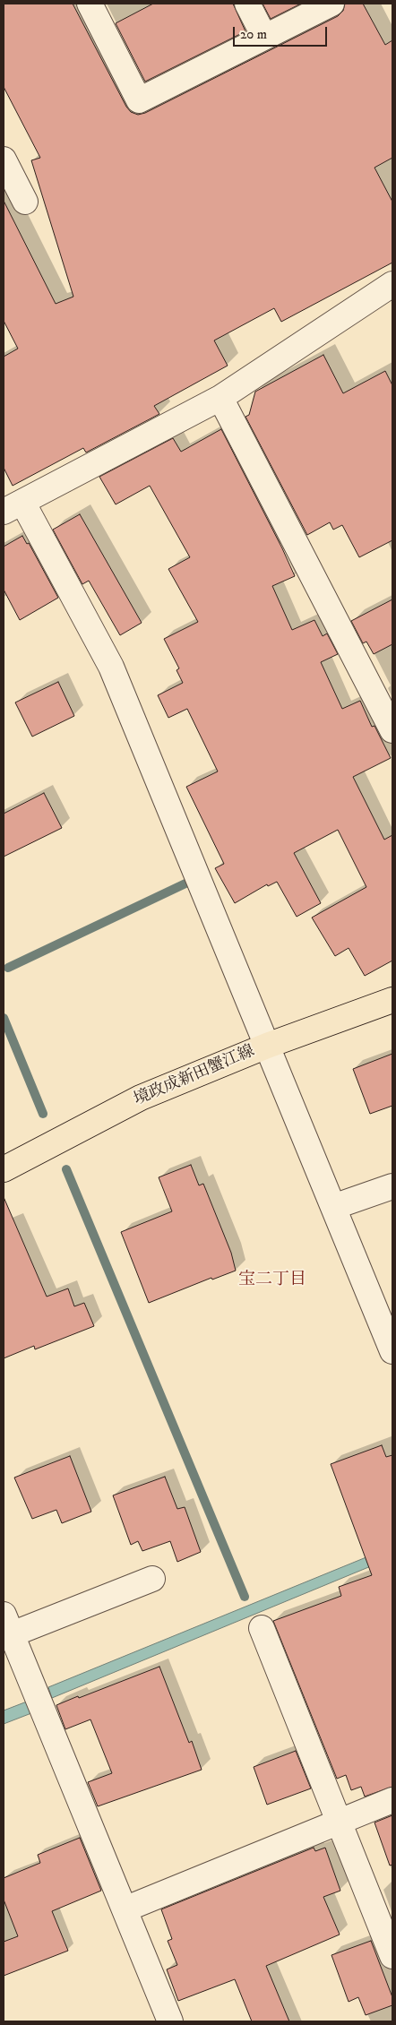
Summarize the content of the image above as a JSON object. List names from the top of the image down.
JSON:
{
  "streets": {
    "main road": ["境政成新田蟹江線"]
  },
  "districts": ["宝二丁目"],
  "scale_bar": "20 m"
}
